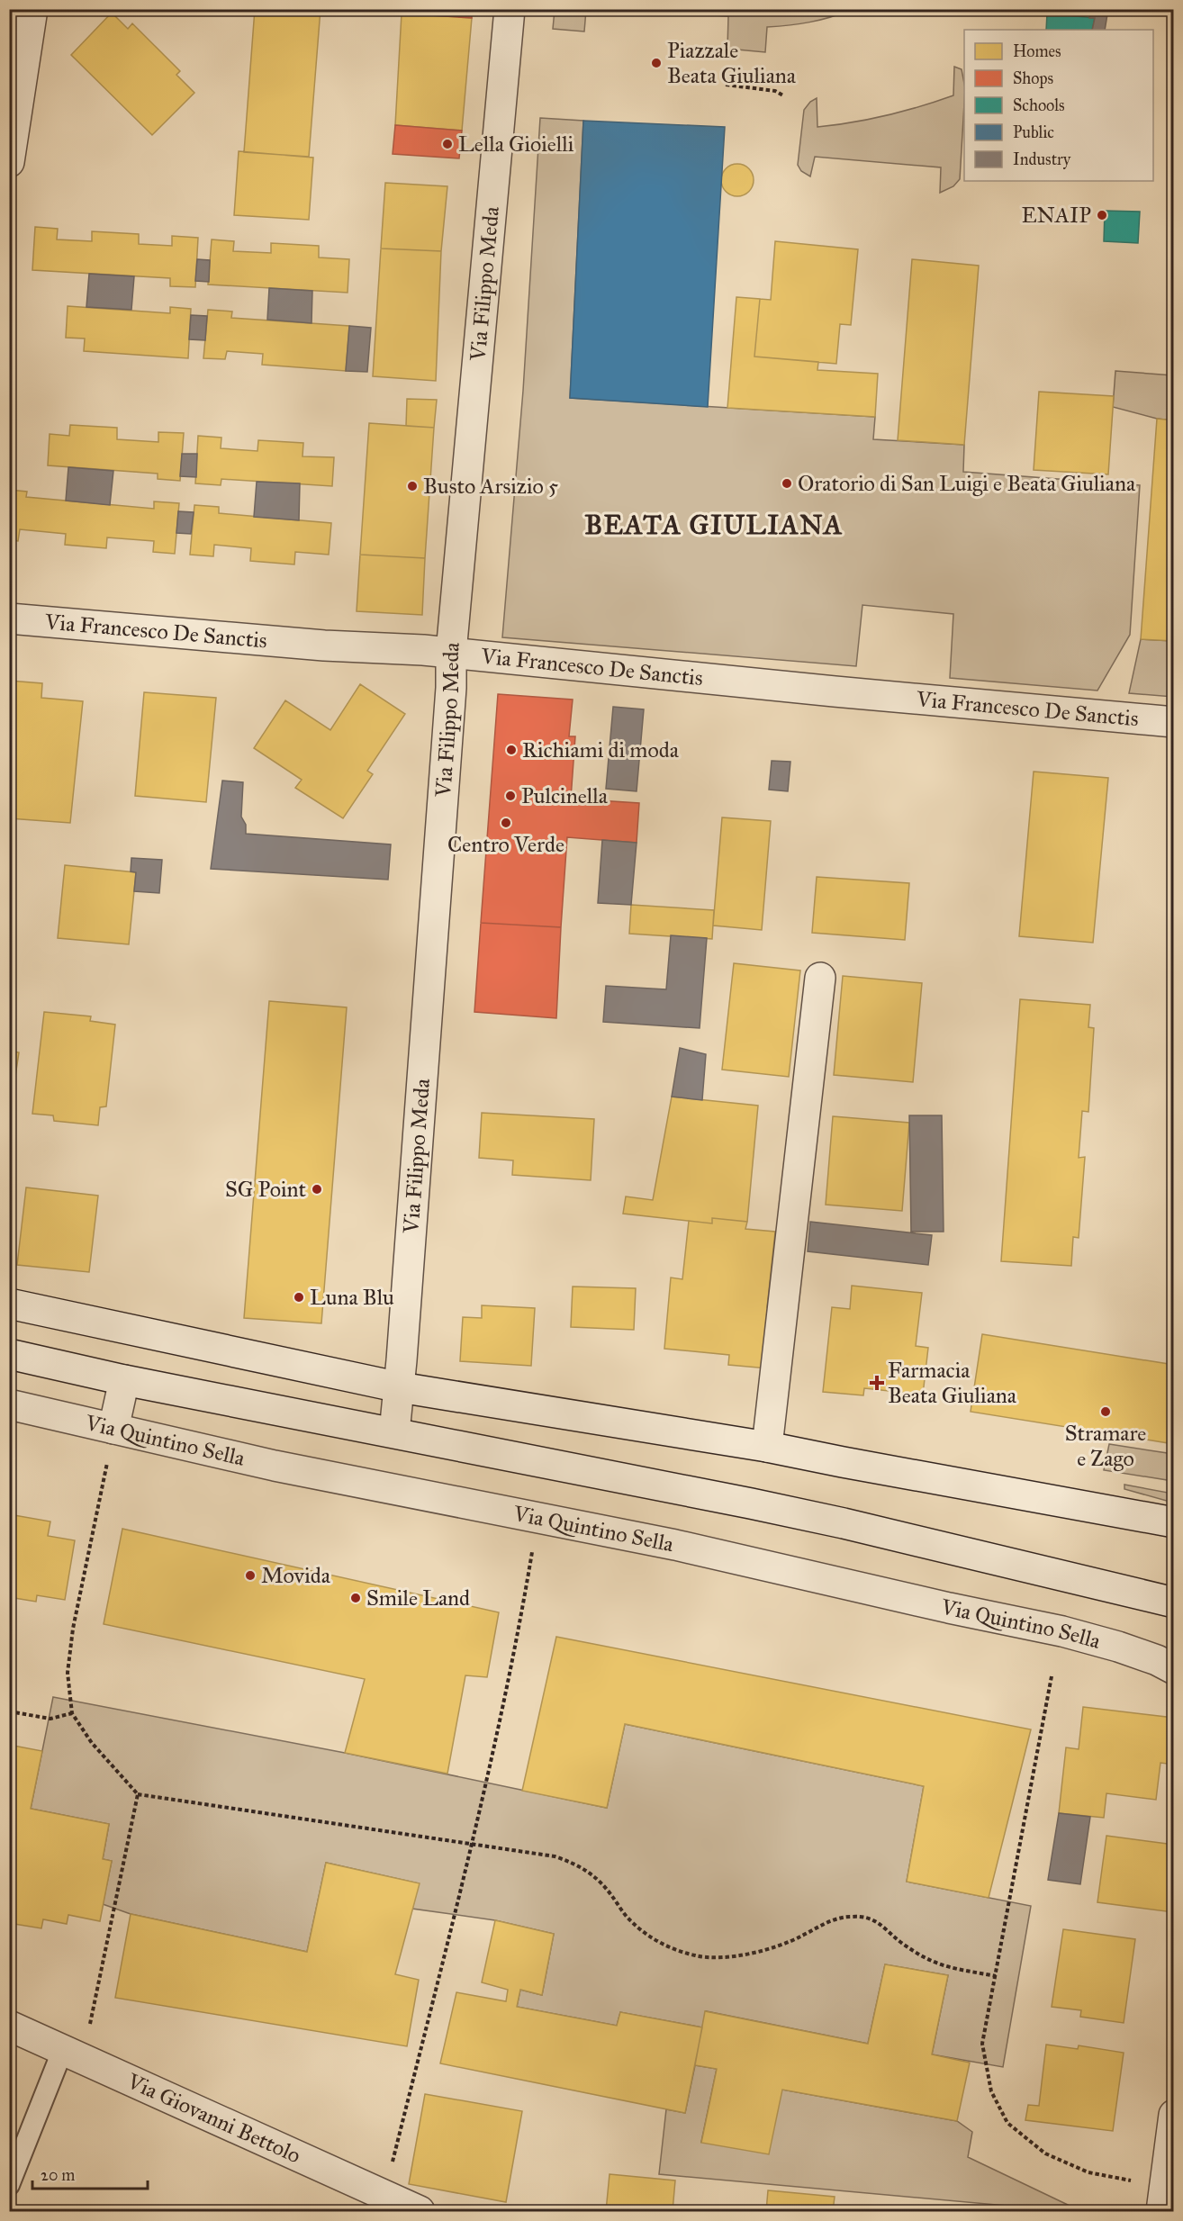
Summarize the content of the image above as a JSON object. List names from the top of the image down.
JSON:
{
  "streets": {
    "street": [
      "Via Filippo Meda",
      "Via Francesco De Sanctis",
      "Via Quintino Sella",
      "Via Giovanni Bettolo"
    ]
  },
  "crossings": [
    ["Via Filippo Meda", "Via Francesco De Sanctis"]
  ],
  "districts": ["BEATA GIULIANA"],
  "places": {
    "other": [
      "Piazzale Beata Giuliana",
      "Lella Gioielli",
      "ENAIP",
      "Oratorio di San Luigi e Beata Giuliana",
      "Busto Arsizio 5",
      "Richiami di moda",
      "Pulcinella",
      "Centro Verde",
      "SG Point",
      "Luna Blu",
      "Stramare e Zago",
      "Movida",
      "Smile Land"
    ],
    "health": ["Farmacia Beata Giuliana"]
  },
  "legend": [
    "Homes",
    "Shops",
    "Schools",
    "Public",
    "Industry"
  ],
  "scale_bar": "20 m"
}
